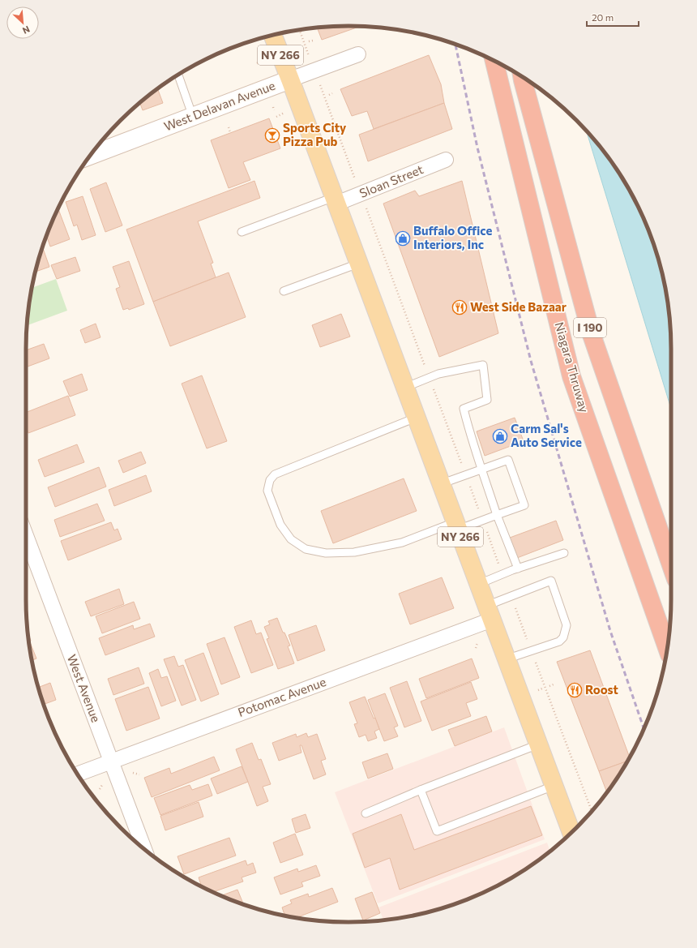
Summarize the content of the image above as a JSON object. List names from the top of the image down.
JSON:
{
  "streets": {
    "highway": ["I 190", "Niagara Thruway"],
    "main road": ["NY 266"],
    "street": [
      "West Delavan Avenue",
      "Sloan Street",
      "West Avenue",
      "Potomac Avenue"
    ]
  },
  "crossings": [
    ["NY 266", "West Delavan Avenue"],
    ["NY 266", "Sloan Street"],
    ["NY 266", "Potomac Avenue"],
    ["West Avenue", "Potomac Avenue"]
  ],
  "places": {
    "bar": ["Sports City Pizza Pub"],
    "shop": ["Buffalo Office Interiors, Inc", "Carm Sal's Auto Service"],
    "restaurant": ["West Side Bazaar", "Roost"]
  },
  "scale_bar": "20 m",
  "north": "bottom right"
}
